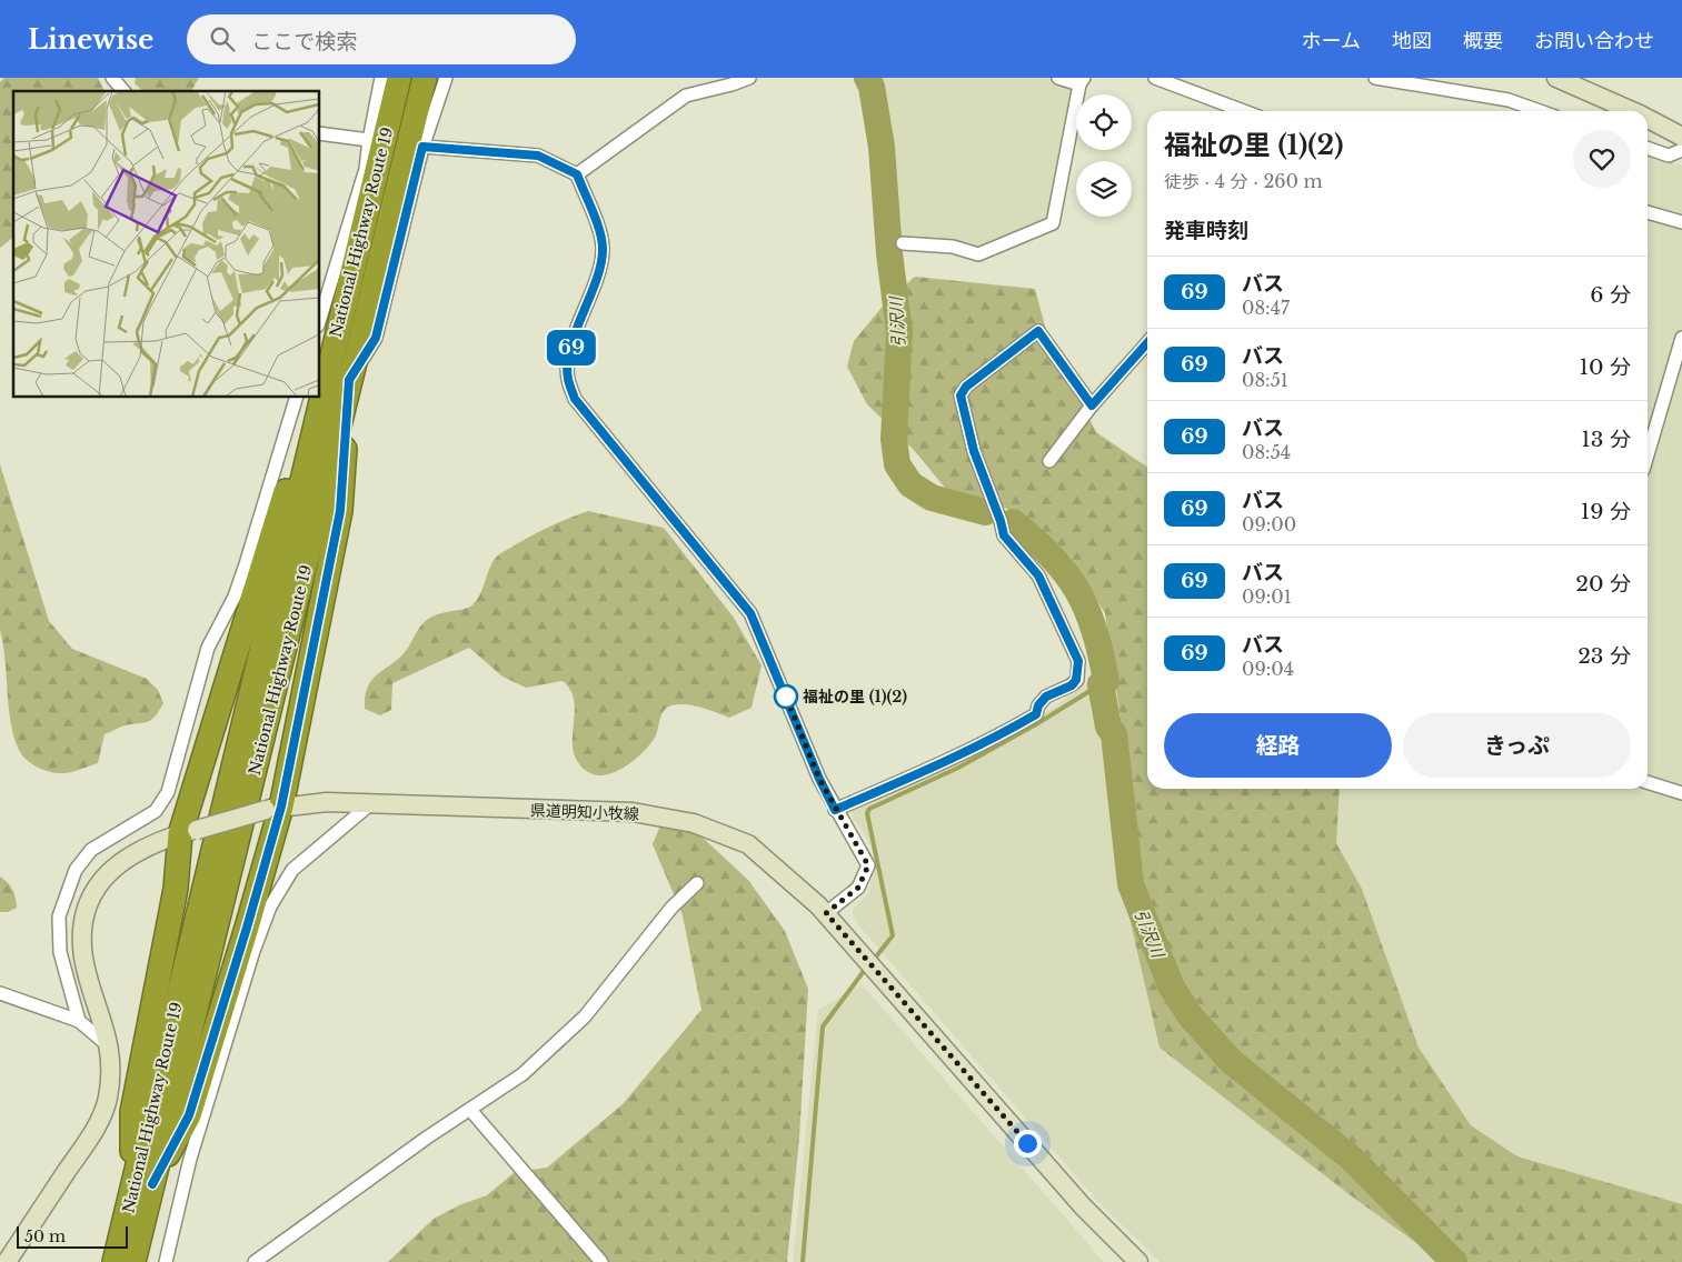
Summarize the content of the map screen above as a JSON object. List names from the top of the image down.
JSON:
{
  "streets": {
    "highway": ["National Highway Route 19"],
    "main road": ["県道明知小牧線"]
  },
  "water": ["引沢川"],
  "places": ["福祉の里 (1)(2)"],
  "lines": ["bus line 69"],
  "scale_bar": "50 m",
  "page": {
    "header": "Linewise",
    "search": "ここで検索",
    "nav": [
      "ホーム",
      "地図",
      "概要",
      "お問い合わせ"
    ],
    "on_map": "69",
    "heading": [
      ["福祉の里 (1)(2)", "徒歩 · 4 分 · 260 m"],
      "発車時刻"
    ],
    "list": [
      {
        "mark": "69",
        "name": "バス",
        "note": "08:47",
        "value": "6 分"
      },
      {
        "mark": "69",
        "name": "バス",
        "note": "08:51",
        "value": "10 分"
      },
      {
        "mark": "69",
        "name": "バス",
        "note": "08:54",
        "value": "13 分"
      },
      {
        "mark": "69",
        "name": "バス",
        "note": "09:00",
        "value": "19 分"
      },
      {
        "mark": "69",
        "name": "バス",
        "note": "09:01",
        "value": "20 分"
      },
      {
        "mark": "69",
        "name": "バス",
        "note": "09:04",
        "value": "23 分"
      }
    ],
    "buttons": ["経路", "きっぷ"],
    "scale": "50 m"
  }
}
